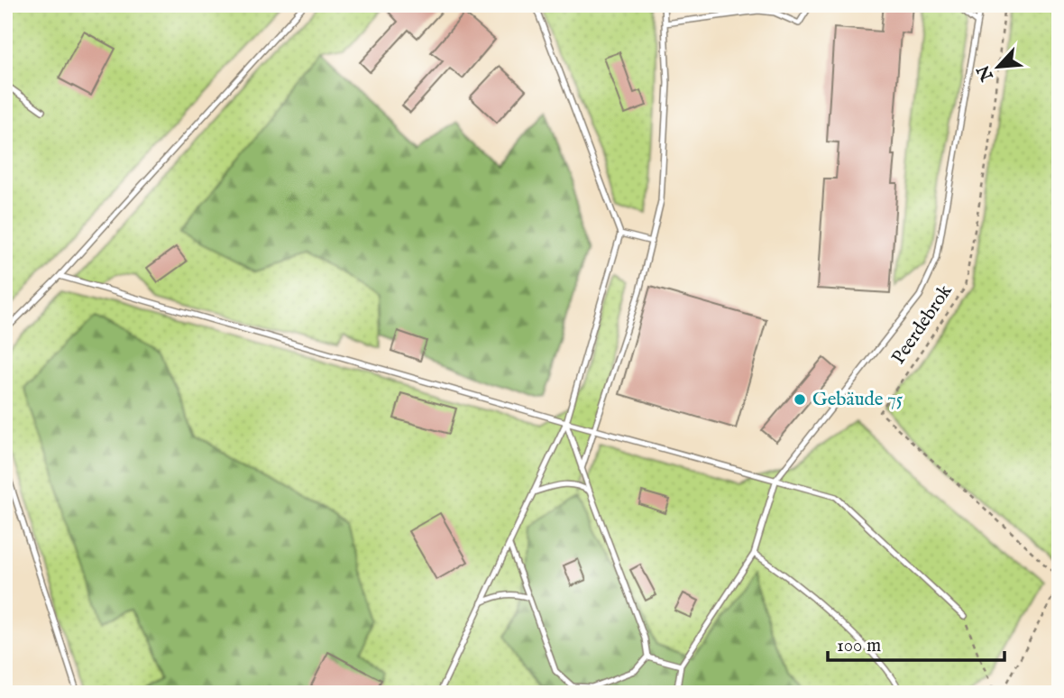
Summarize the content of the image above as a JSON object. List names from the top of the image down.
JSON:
{
  "streets": {
    "path": ["Peerdebrok"]
  },
  "places": ["Gebäude 75"],
  "scale_bar": "100 m",
  "north": "bottom left"
}
